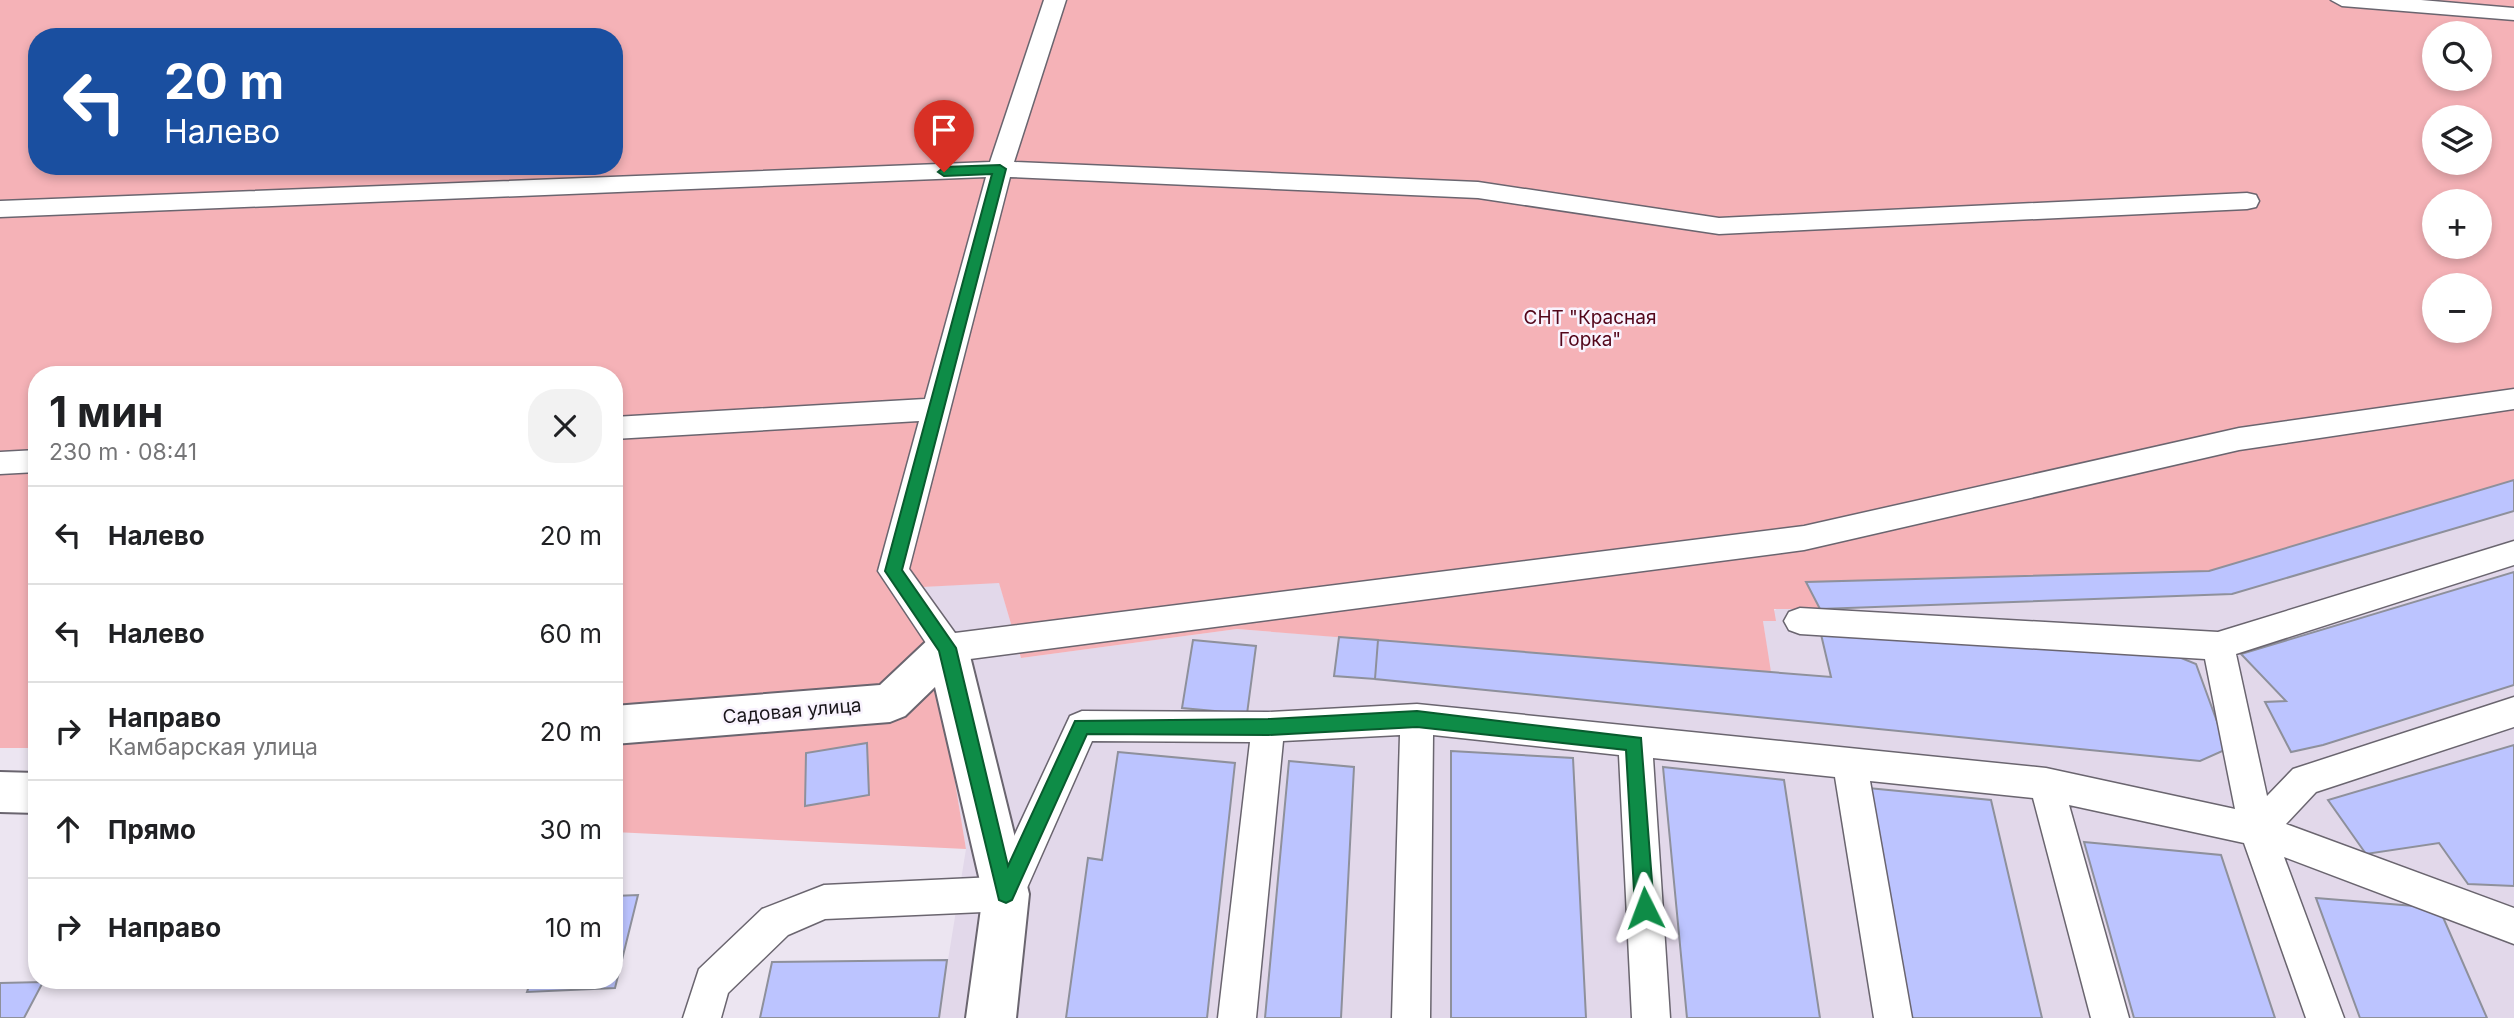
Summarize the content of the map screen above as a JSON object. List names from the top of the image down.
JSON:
{
  "streets": {
    "street": ["Садовая улица"]
  },
  "parks": ["СНТ \"Красная Горка\""],
  "page": {
    "map_buttons": ["+", "−"],
    "turn": ["20 m", "Налево"],
    "heading": ["1 мин", "230 m · 08:41"],
    "list": [
      {
        "name": "Налево",
        "value": "20 m"
      },
      {
        "name": "Налево",
        "value": "60 m"
      },
      {
        "name": "Направо",
        "note": "Камбарская улица",
        "value": "20 m"
      },
      {
        "name": "Прямо",
        "value": "30 m"
      },
      {
        "name": "Направо",
        "value": "10 m"
      }
    ]
  }
}
